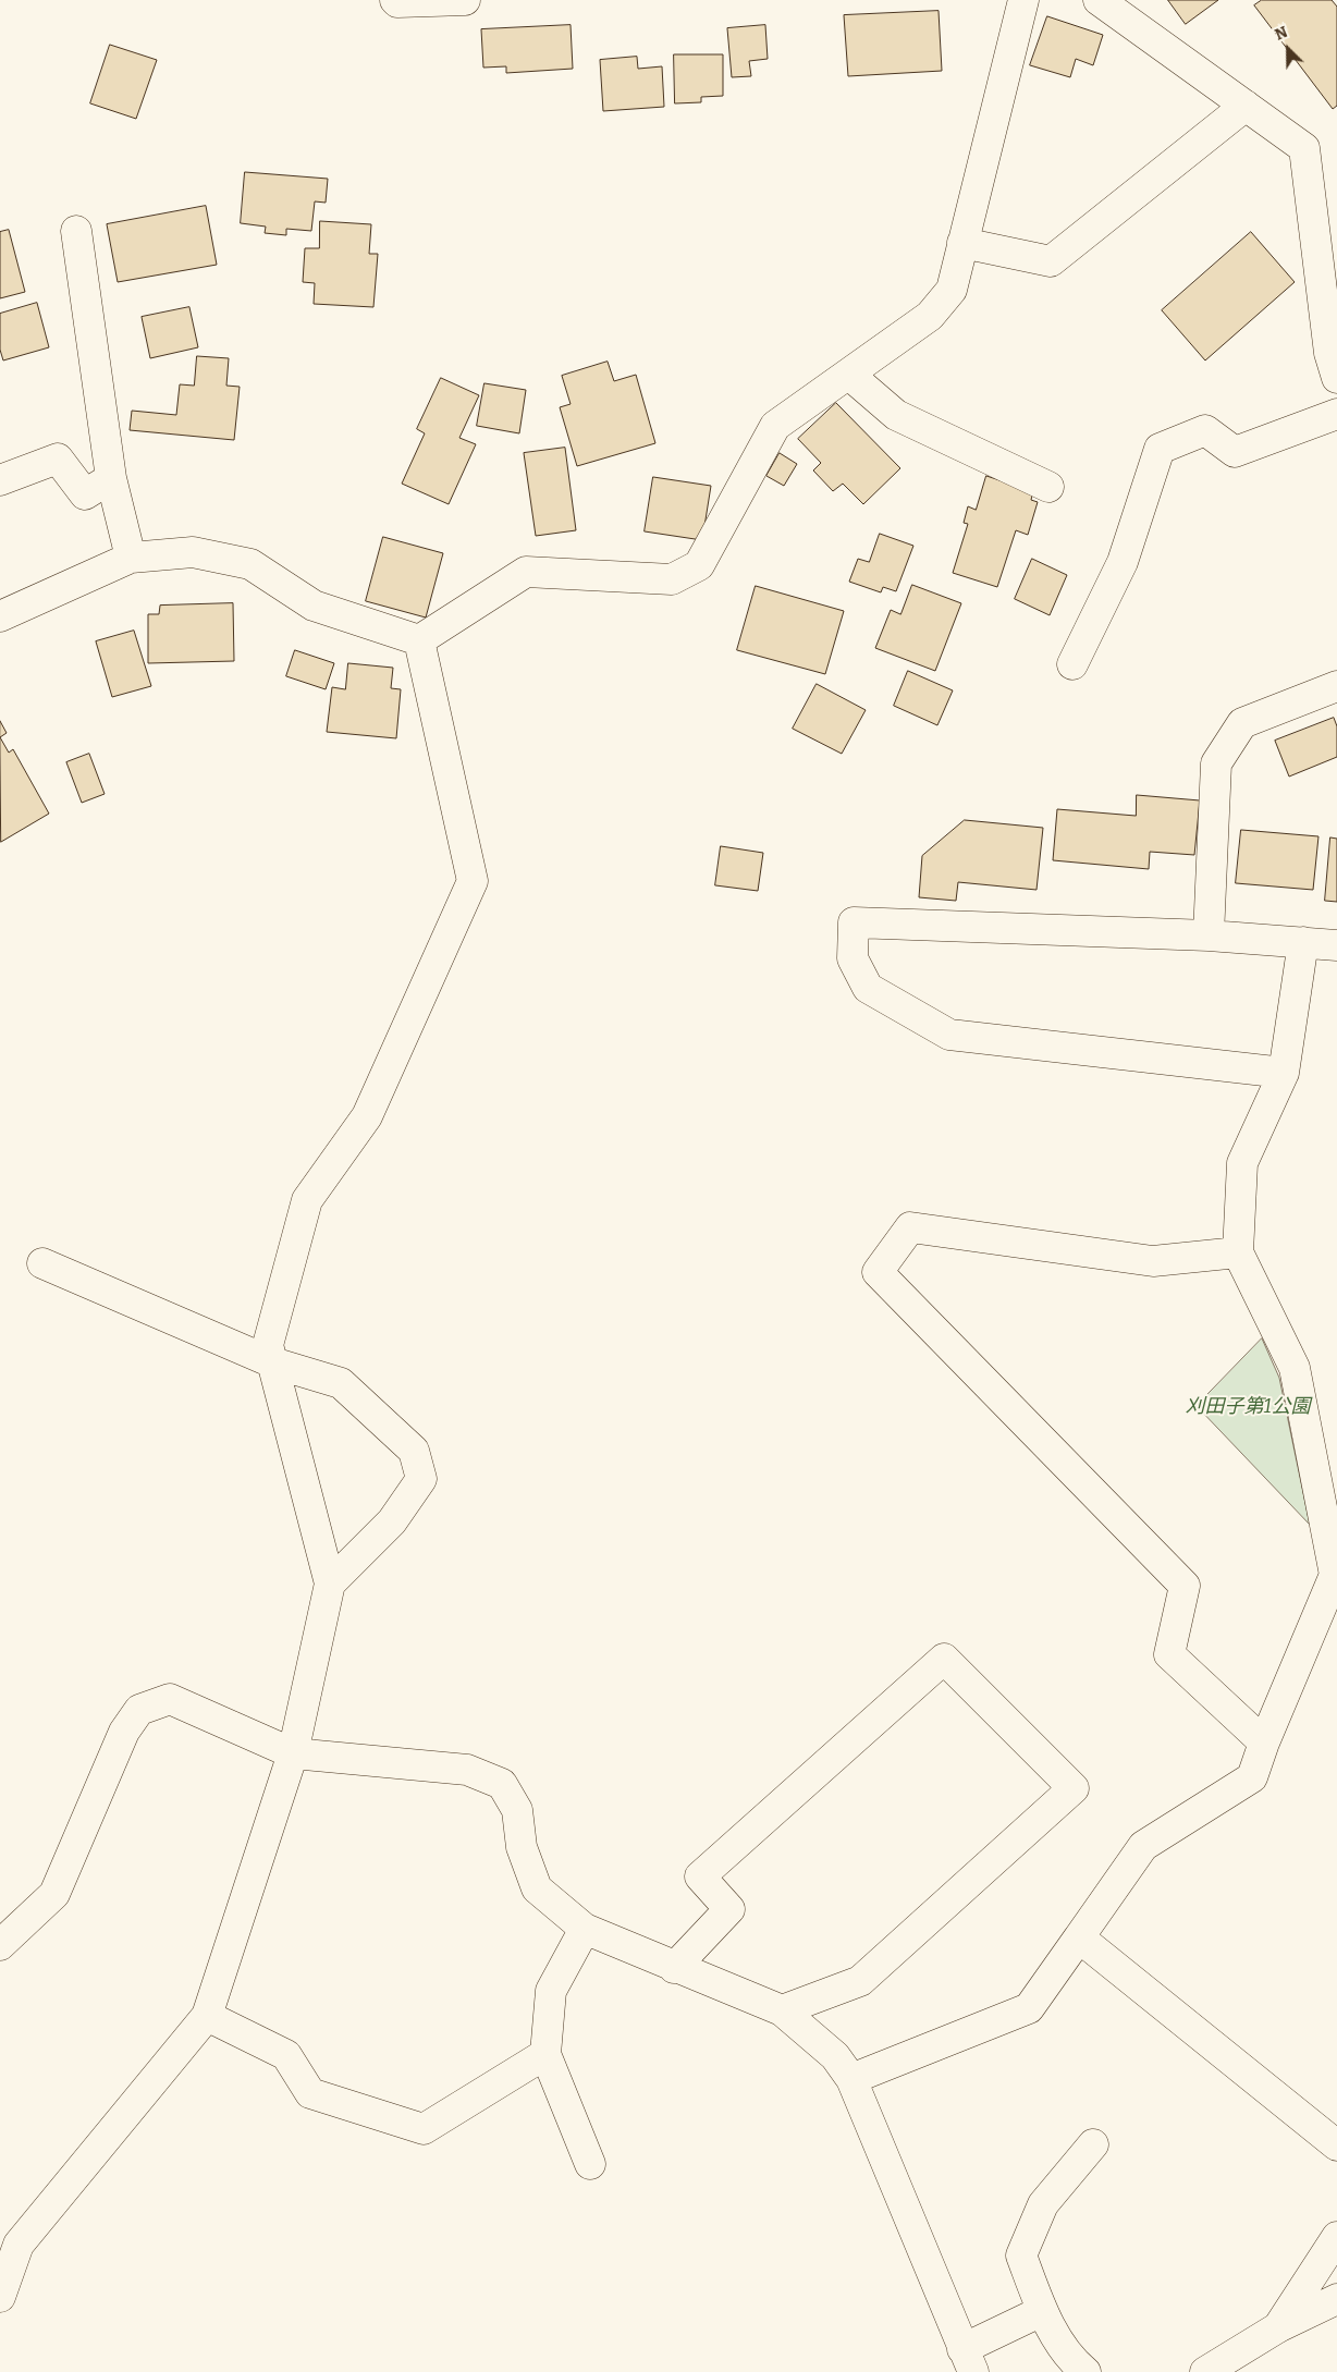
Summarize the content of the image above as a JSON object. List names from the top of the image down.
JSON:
{
  "parks": ["刈田子第1公園"],
  "north": "top left"
}
